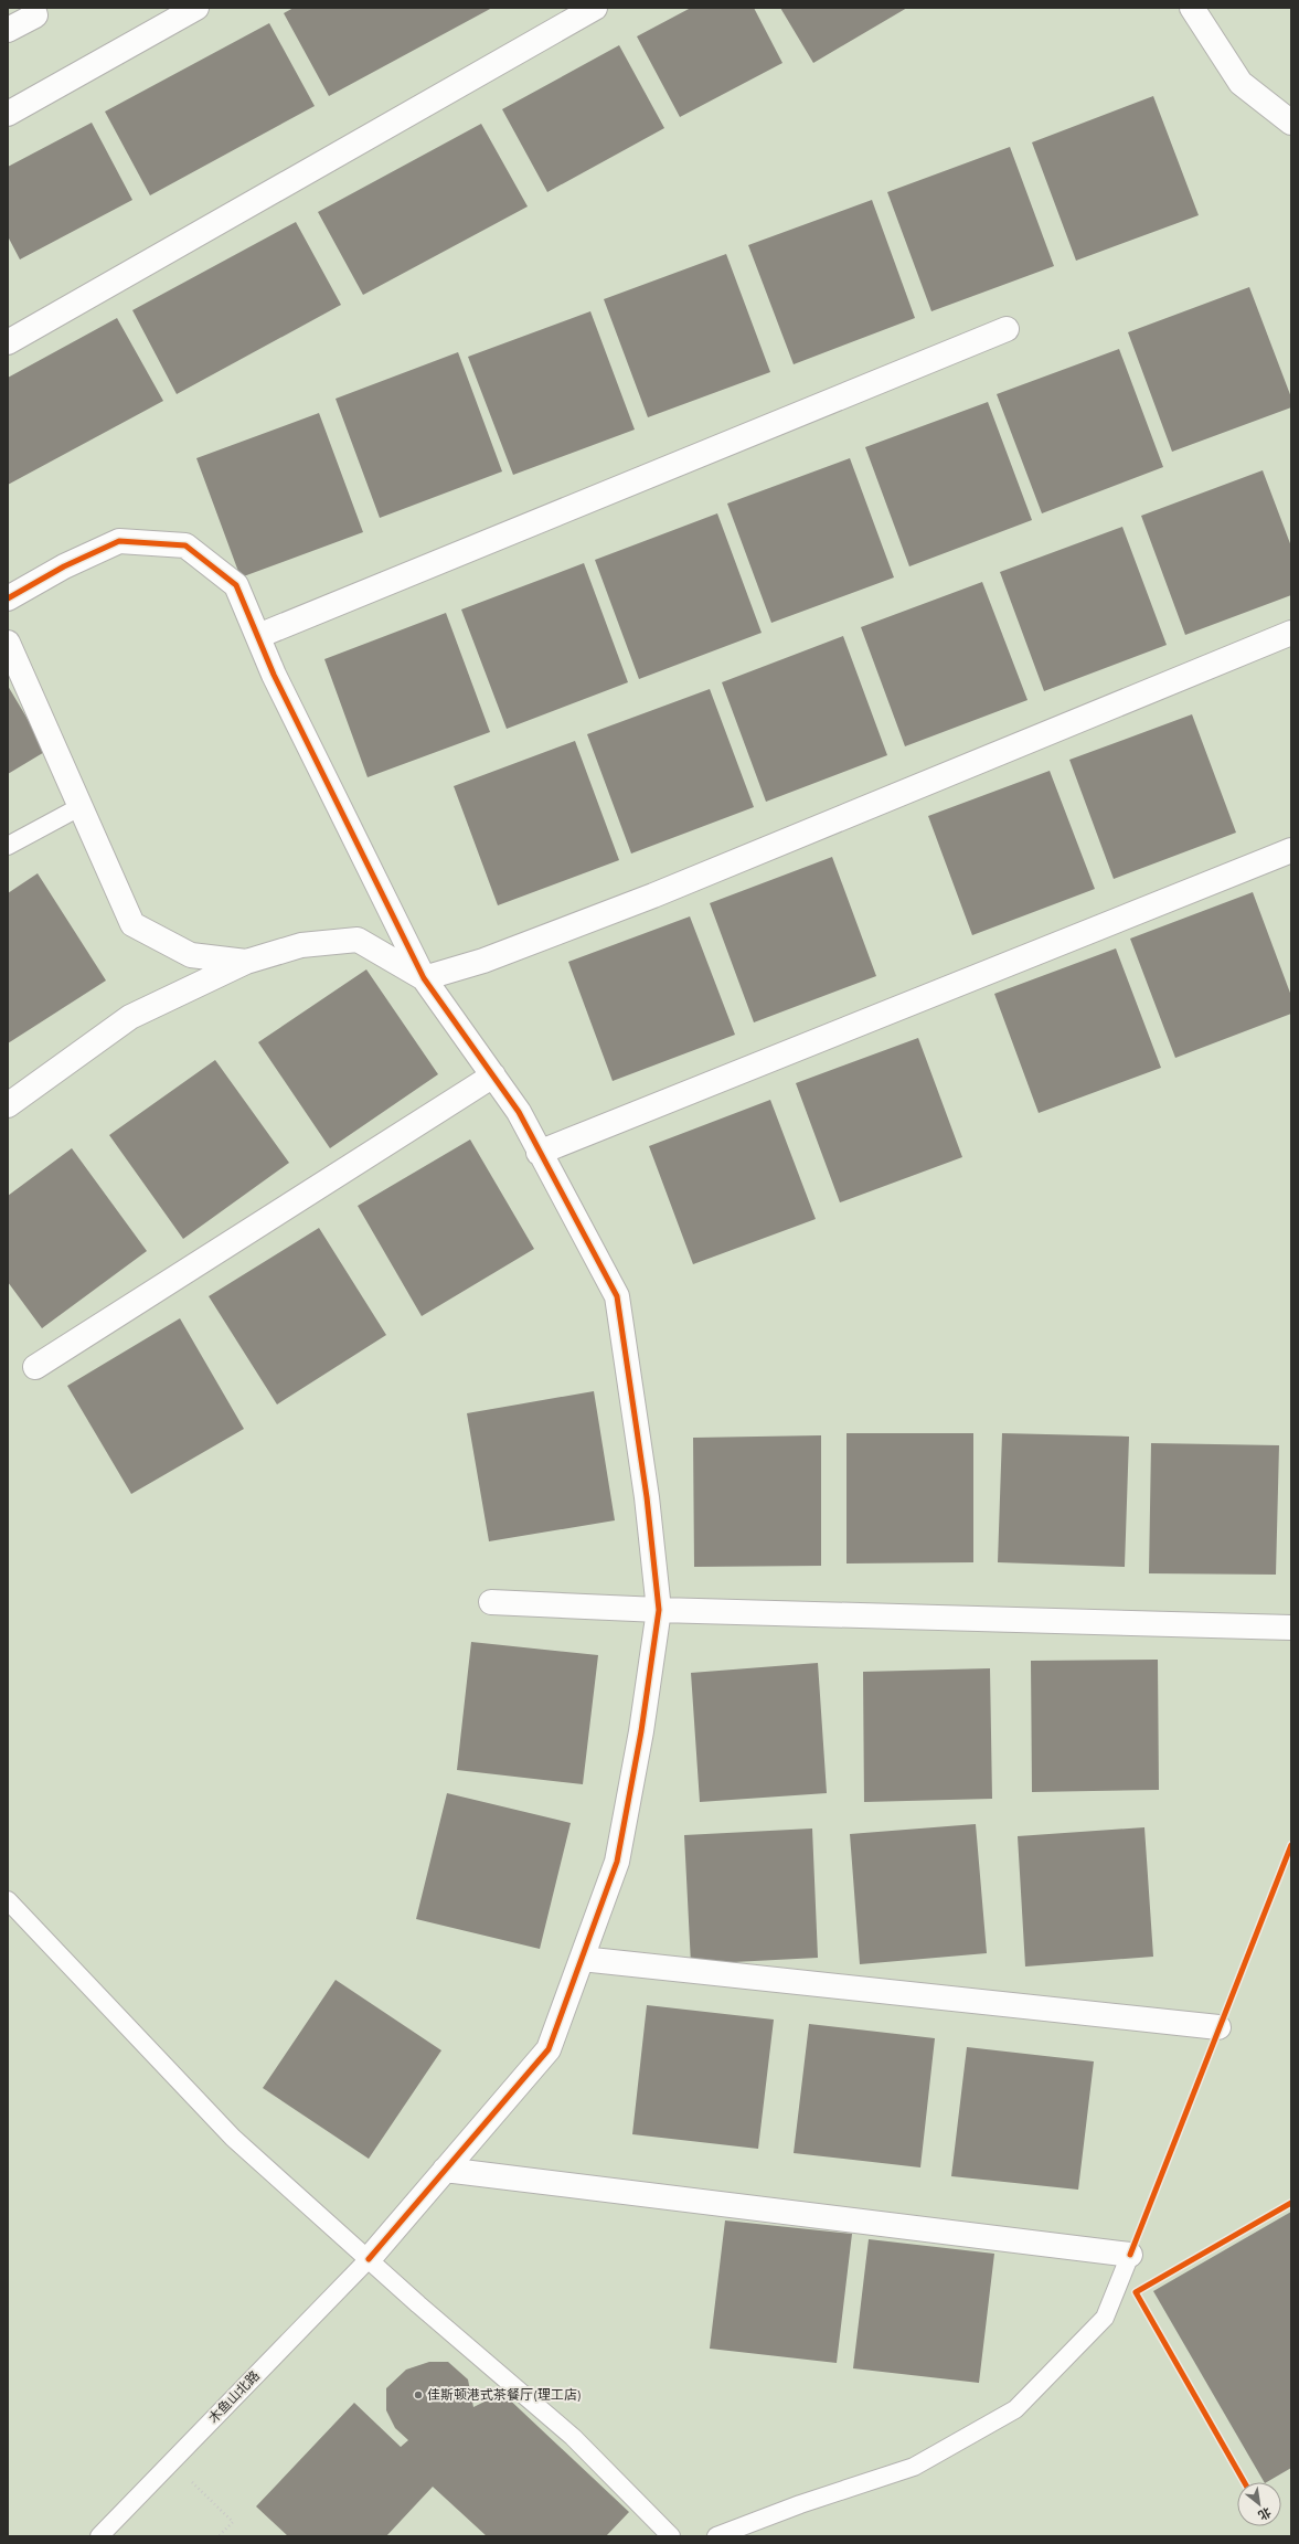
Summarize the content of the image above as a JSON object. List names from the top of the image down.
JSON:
{
  "streets": {
    "lane": ["木鱼山北路"]
  },
  "places": ["佳斯顿港式茶餐厅(理工店)"],
  "north": "bottom right"
}
